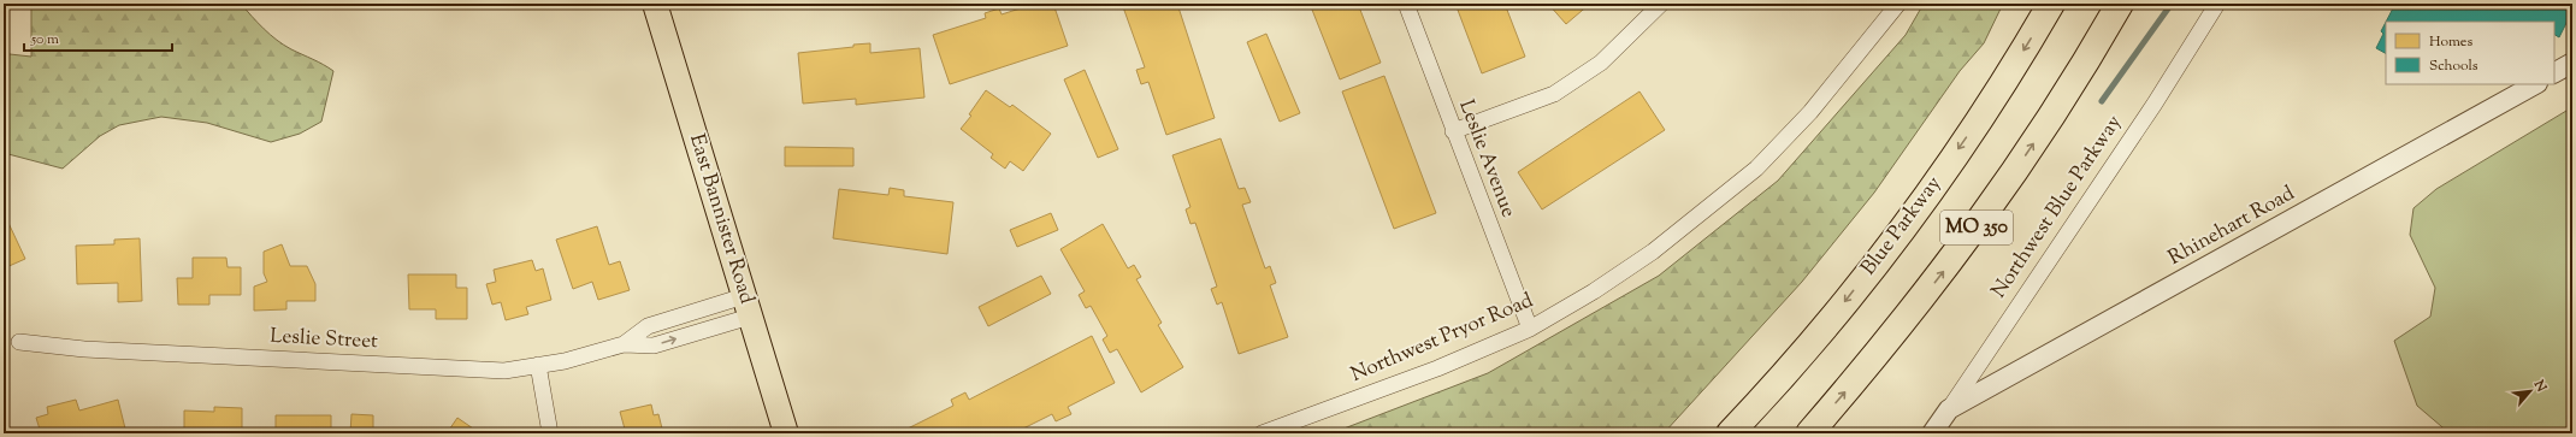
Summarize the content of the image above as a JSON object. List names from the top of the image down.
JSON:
{
  "streets": {
    "highway": ["Blue Parkway", "MO 350"],
    "main road": ["East Bannister Road"],
    "street": [
      "Leslie Avenue",
      "Northwest Blue Parkway",
      "Rhinehart Road",
      "Northwest Pryor Road",
      "Leslie Street"
    ]
  },
  "crossings": [
    ["Leslie Avenue", "Northwest Pryor Road"],
    ["Northwest Blue Parkway", "Rhinehart Road"],
    ["East Bannister Road", "Leslie Street"]
  ],
  "legend": ["Homes", "Schools"],
  "scale_bar": "50 m",
  "north": "top right"
}
